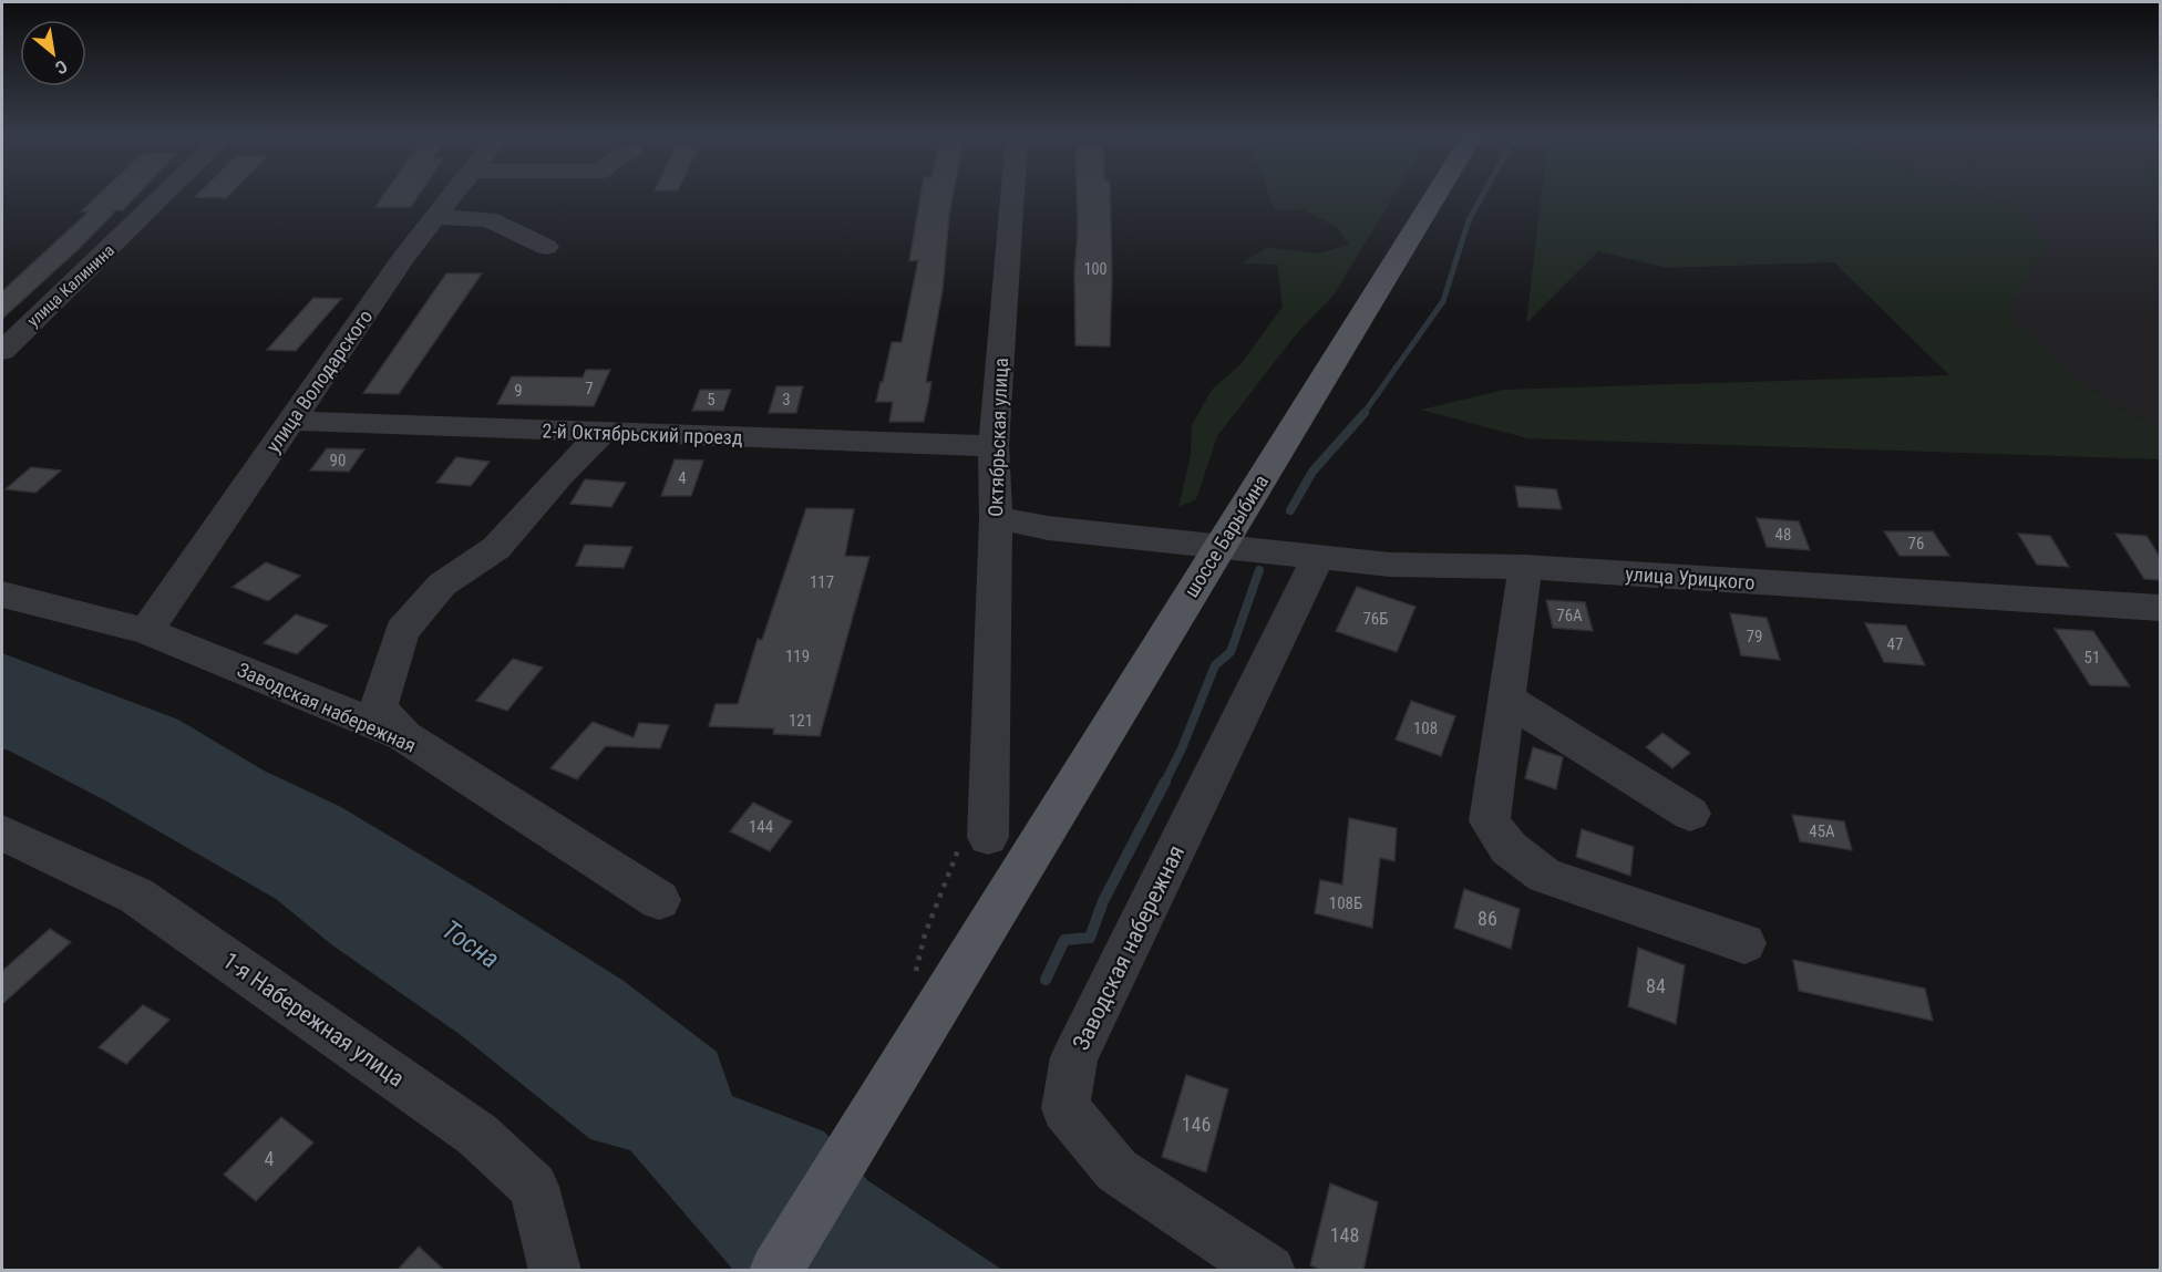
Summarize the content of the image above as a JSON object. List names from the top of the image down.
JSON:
{
  "streets": {
    "main road": ["шоссе Барыбина"],
    "street": [
      "улица Калинина",
      "улица Володарского",
      "2-й Октябрьский проезд",
      "Октябрьская улица",
      "улица Урицкого",
      "Заводская набережная",
      "1-я Набережная улица"
    ]
  },
  "crossings": [
    ["улица Володарского", "2-й Октябрьский проезд"],
    ["улица Володарского", "Заводская набережная"],
    ["2-й Октябрьский проезд", "Октябрьская улица"],
    ["Октябрьская улица", "улица Урицкого"],
    ["шоссе Барыбина", "улица Урицкого"],
    ["улица Урицкого", "Заводская набережная"]
  ],
  "water": ["Тосна"],
  "house_numbers": [
    "100",
    "7",
    "9",
    "5",
    "3",
    "90",
    "4",
    "48",
    "76",
    "117",
    "76А",
    "76Б",
    "79",
    "47",
    "119",
    "51",
    "121",
    "108",
    "144",
    "45А",
    "108Б",
    "86",
    "84",
    "146",
    "4",
    "148"
  ],
  "north": "bottom right"
}
